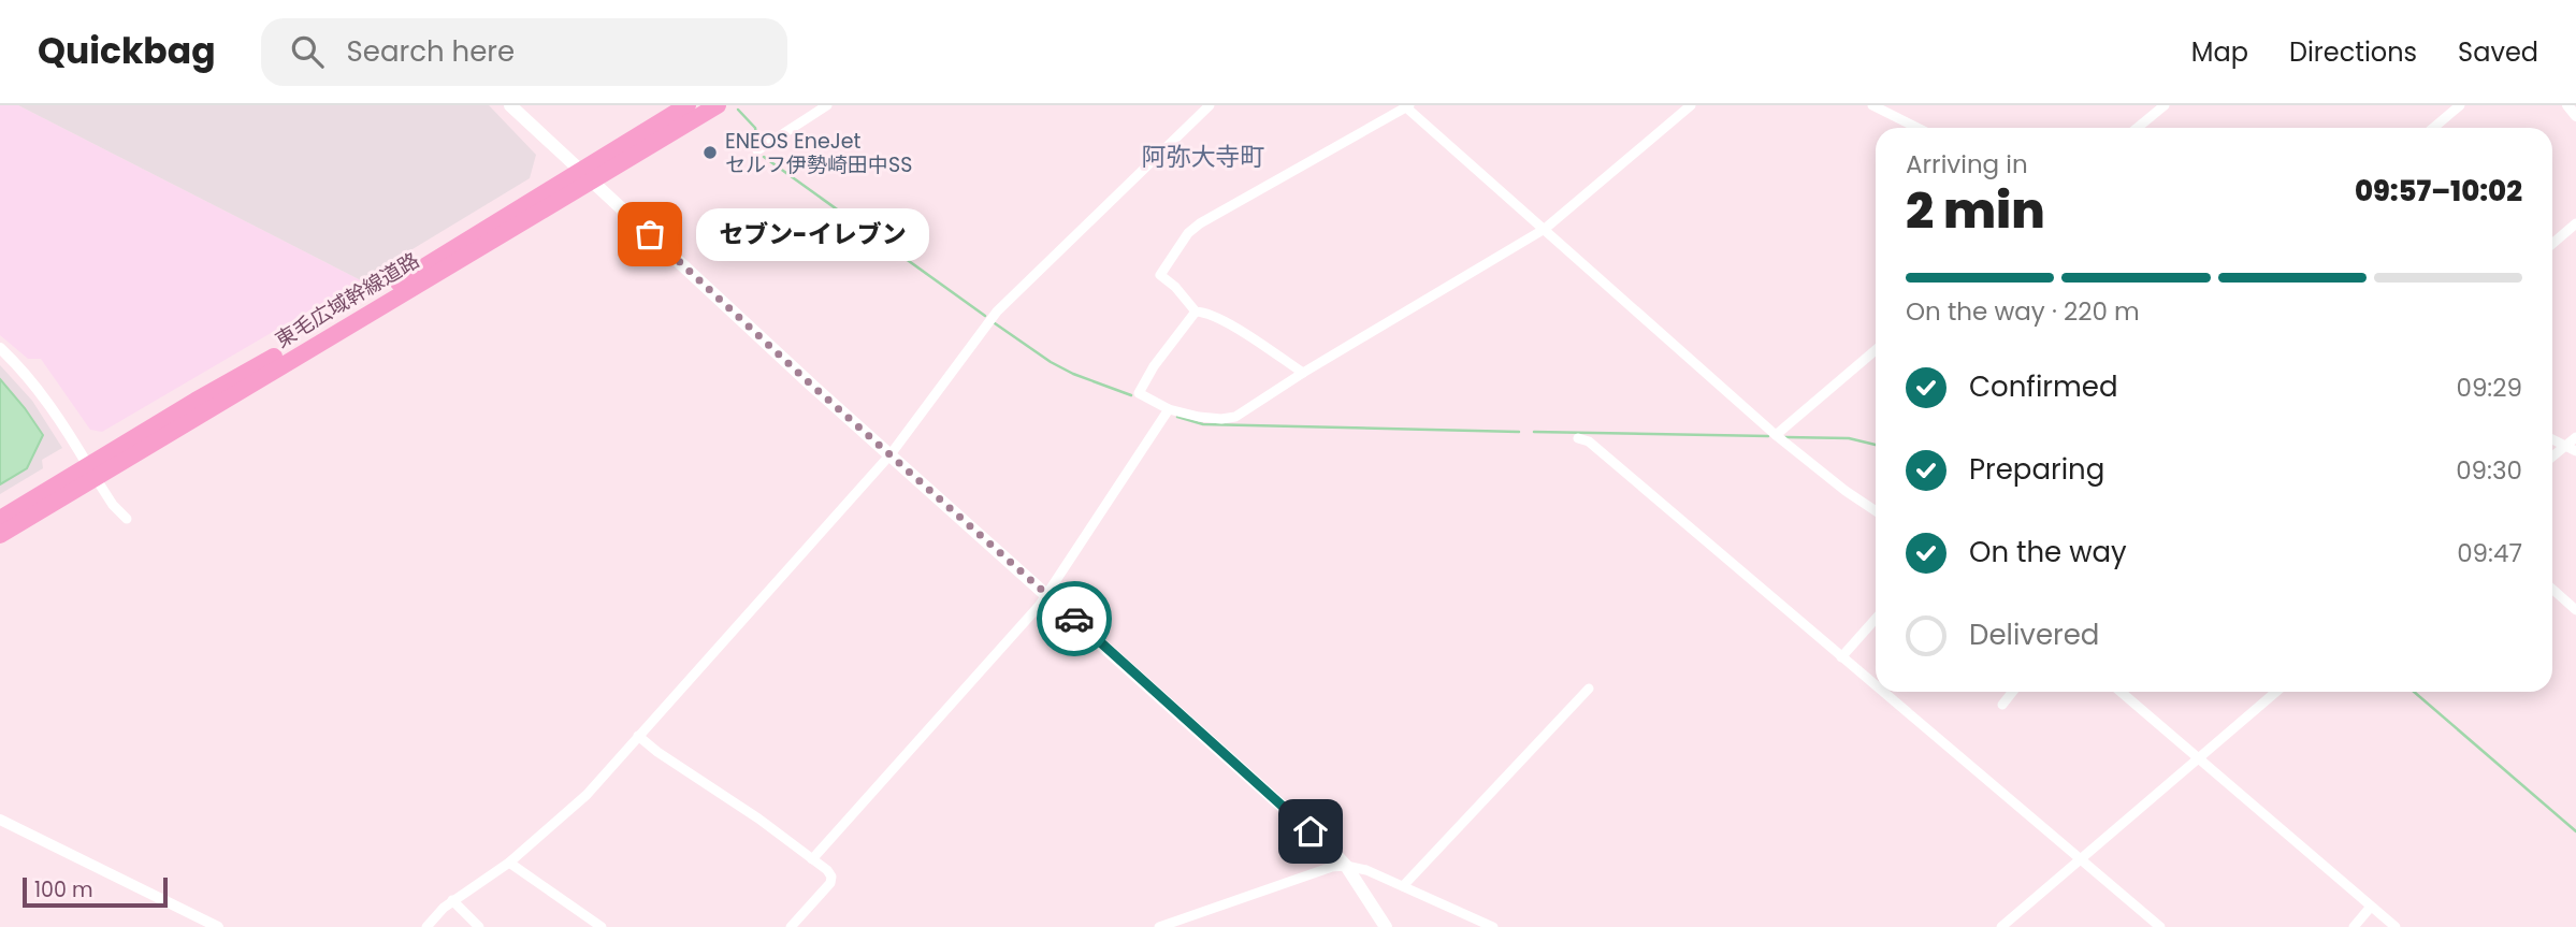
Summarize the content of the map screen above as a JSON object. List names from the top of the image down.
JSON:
{
  "streets": {
    "highway": ["東毛広域幹線道路"]
  },
  "districts": ["阿弥大寺町"],
  "places": ["ENEOS EneJet セルフ伊勢崎田中SS", "セブン-イレブン"],
  "scale_bar": "100 m",
  "page": {
    "header": "Quickbag",
    "search": "Search here",
    "nav": ["Map", "Directions", "Saved"],
    "heading": ["2 min", "Arriving in", "09:57–10:02"],
    "bubble": "セブン-イレブン",
    "bar": "On the way · 220 m",
    "list": [
      ["Confirmed", "09:29"],
      ["Preparing", "09:30"],
      ["On the way", "09:47"],
      "Delivered"
    ],
    "scale": "100 m"
  }
}
